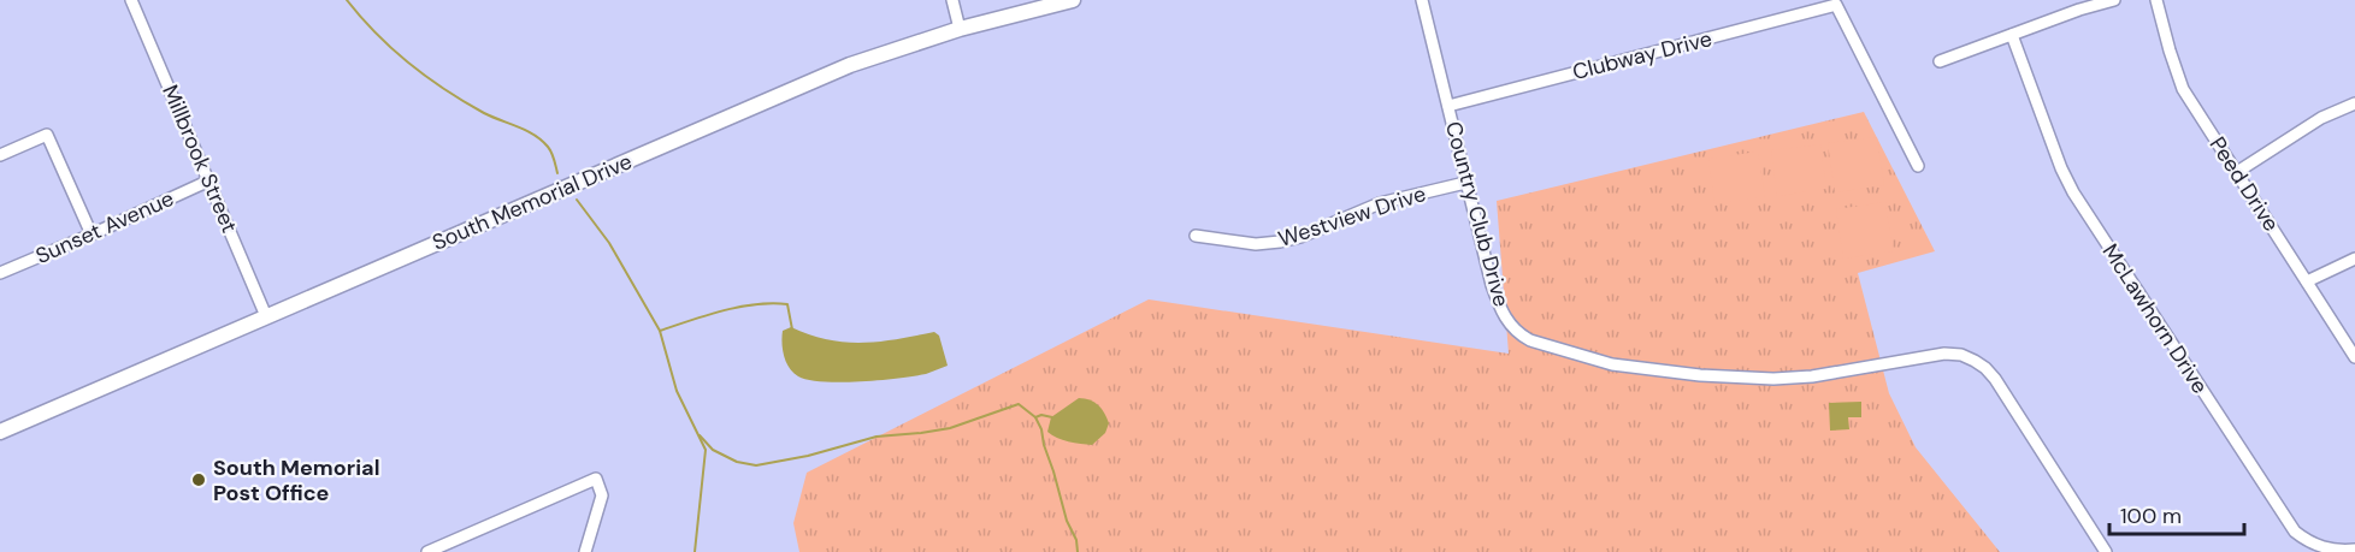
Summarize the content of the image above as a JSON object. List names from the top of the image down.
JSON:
{
  "streets": {
    "main road": ["South Memorial Drive"],
    "street": [
      "Clubway Drive",
      "Millbrook Street",
      "Peed Drive",
      "Country Club Drive",
      "Westview Drive",
      "Sunset Avenue",
      "McLawhorn Drive"
    ]
  },
  "crossings": [
    ["Clubway Drive", "Country Club Drive"],
    ["Millbrook Street", "South Memorial Drive"],
    ["Millbrook Street", "Sunset Avenue"],
    ["Country Club Drive", "Westview Drive"]
  ],
  "places": ["South Memorial Post Office"],
  "scale_bar": "100 m"
}
